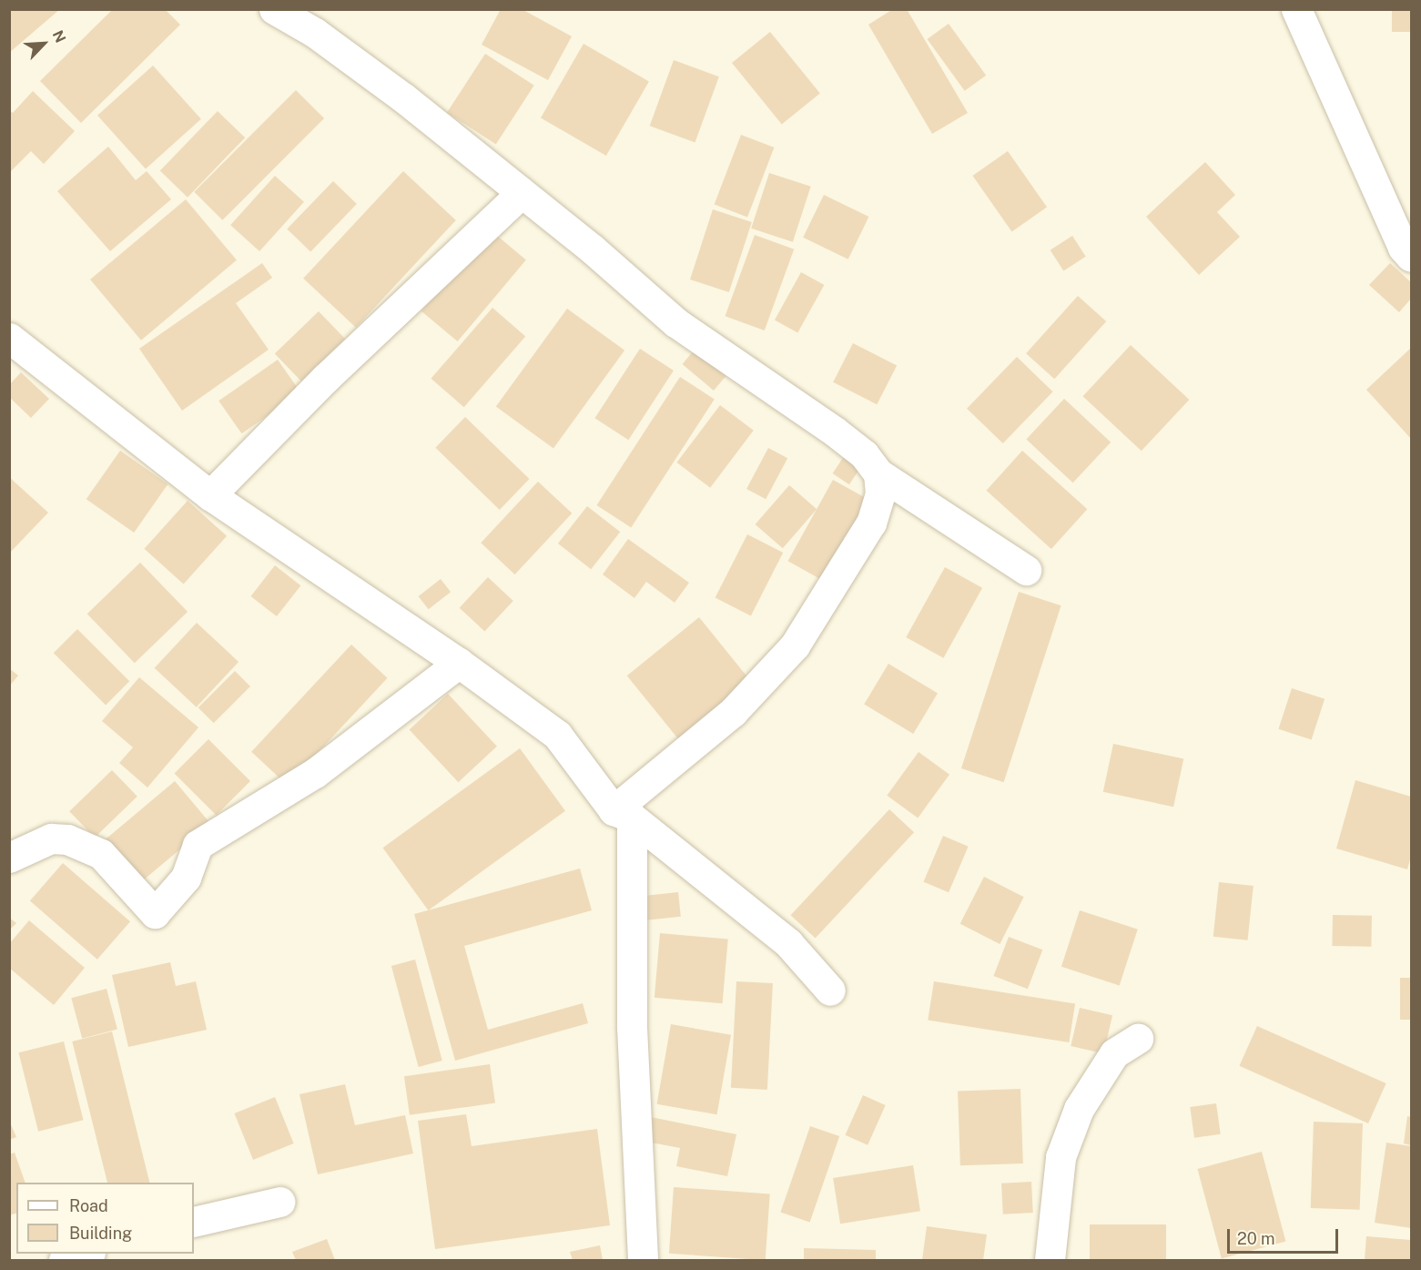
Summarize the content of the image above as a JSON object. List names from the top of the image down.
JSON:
{
  "legend": ["Road", "Building"],
  "scale_bar": "20 m",
  "north": "top right"
}
